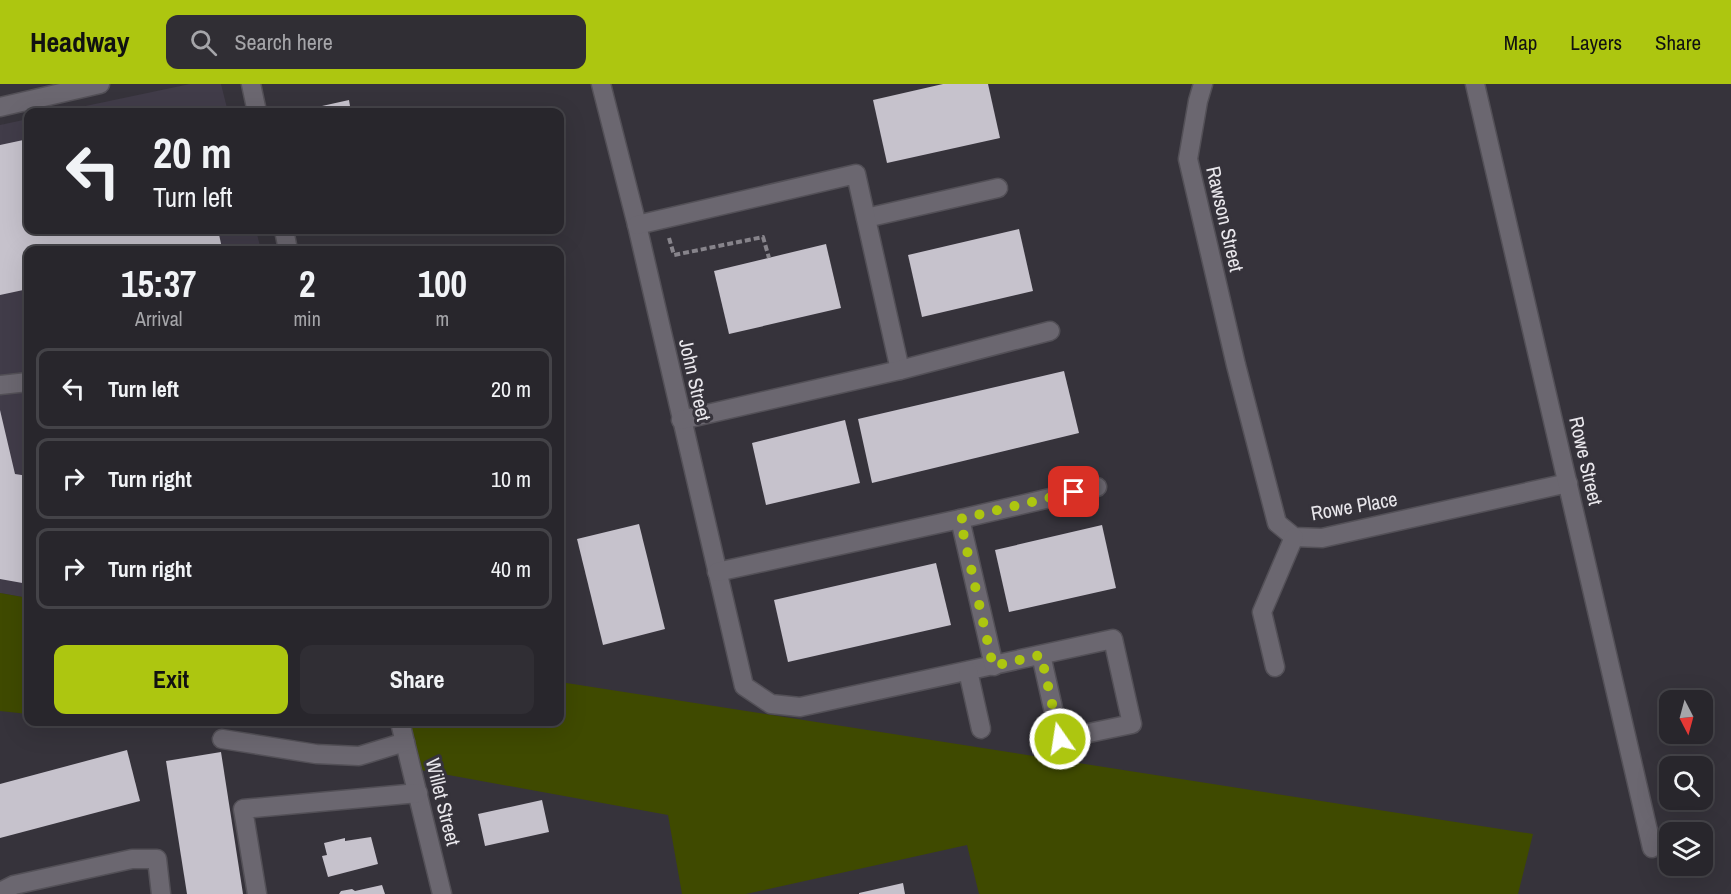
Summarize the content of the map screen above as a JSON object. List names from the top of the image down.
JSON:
{
  "streets": {
    "street": [
      "Rawson Street",
      "John Street",
      "Rowe Street",
      "Rowe Place",
      "Willet Street"
    ]
  },
  "crossings": [
    ["Rawson Street", "Rowe Place"],
    ["Rowe Street", "Rowe Place"]
  ],
  "north": "bottom",
  "page": {
    "header": "Headway",
    "search": "Search here",
    "nav": ["Map", "Layers", "Share"],
    "turn": ["20 m", "Turn left"],
    "eta": [
      "15:37",
      "Arrival",
      "2",
      "min",
      "100",
      "m"
    ],
    "list": [
      {
        "name": "Turn left",
        "value": "20 m"
      },
      {
        "name": "Turn right",
        "value": "10 m"
      },
      {
        "name": "Turn right",
        "value": "40 m"
      }
    ],
    "buttons": ["Exit", "Share"]
  }
}
